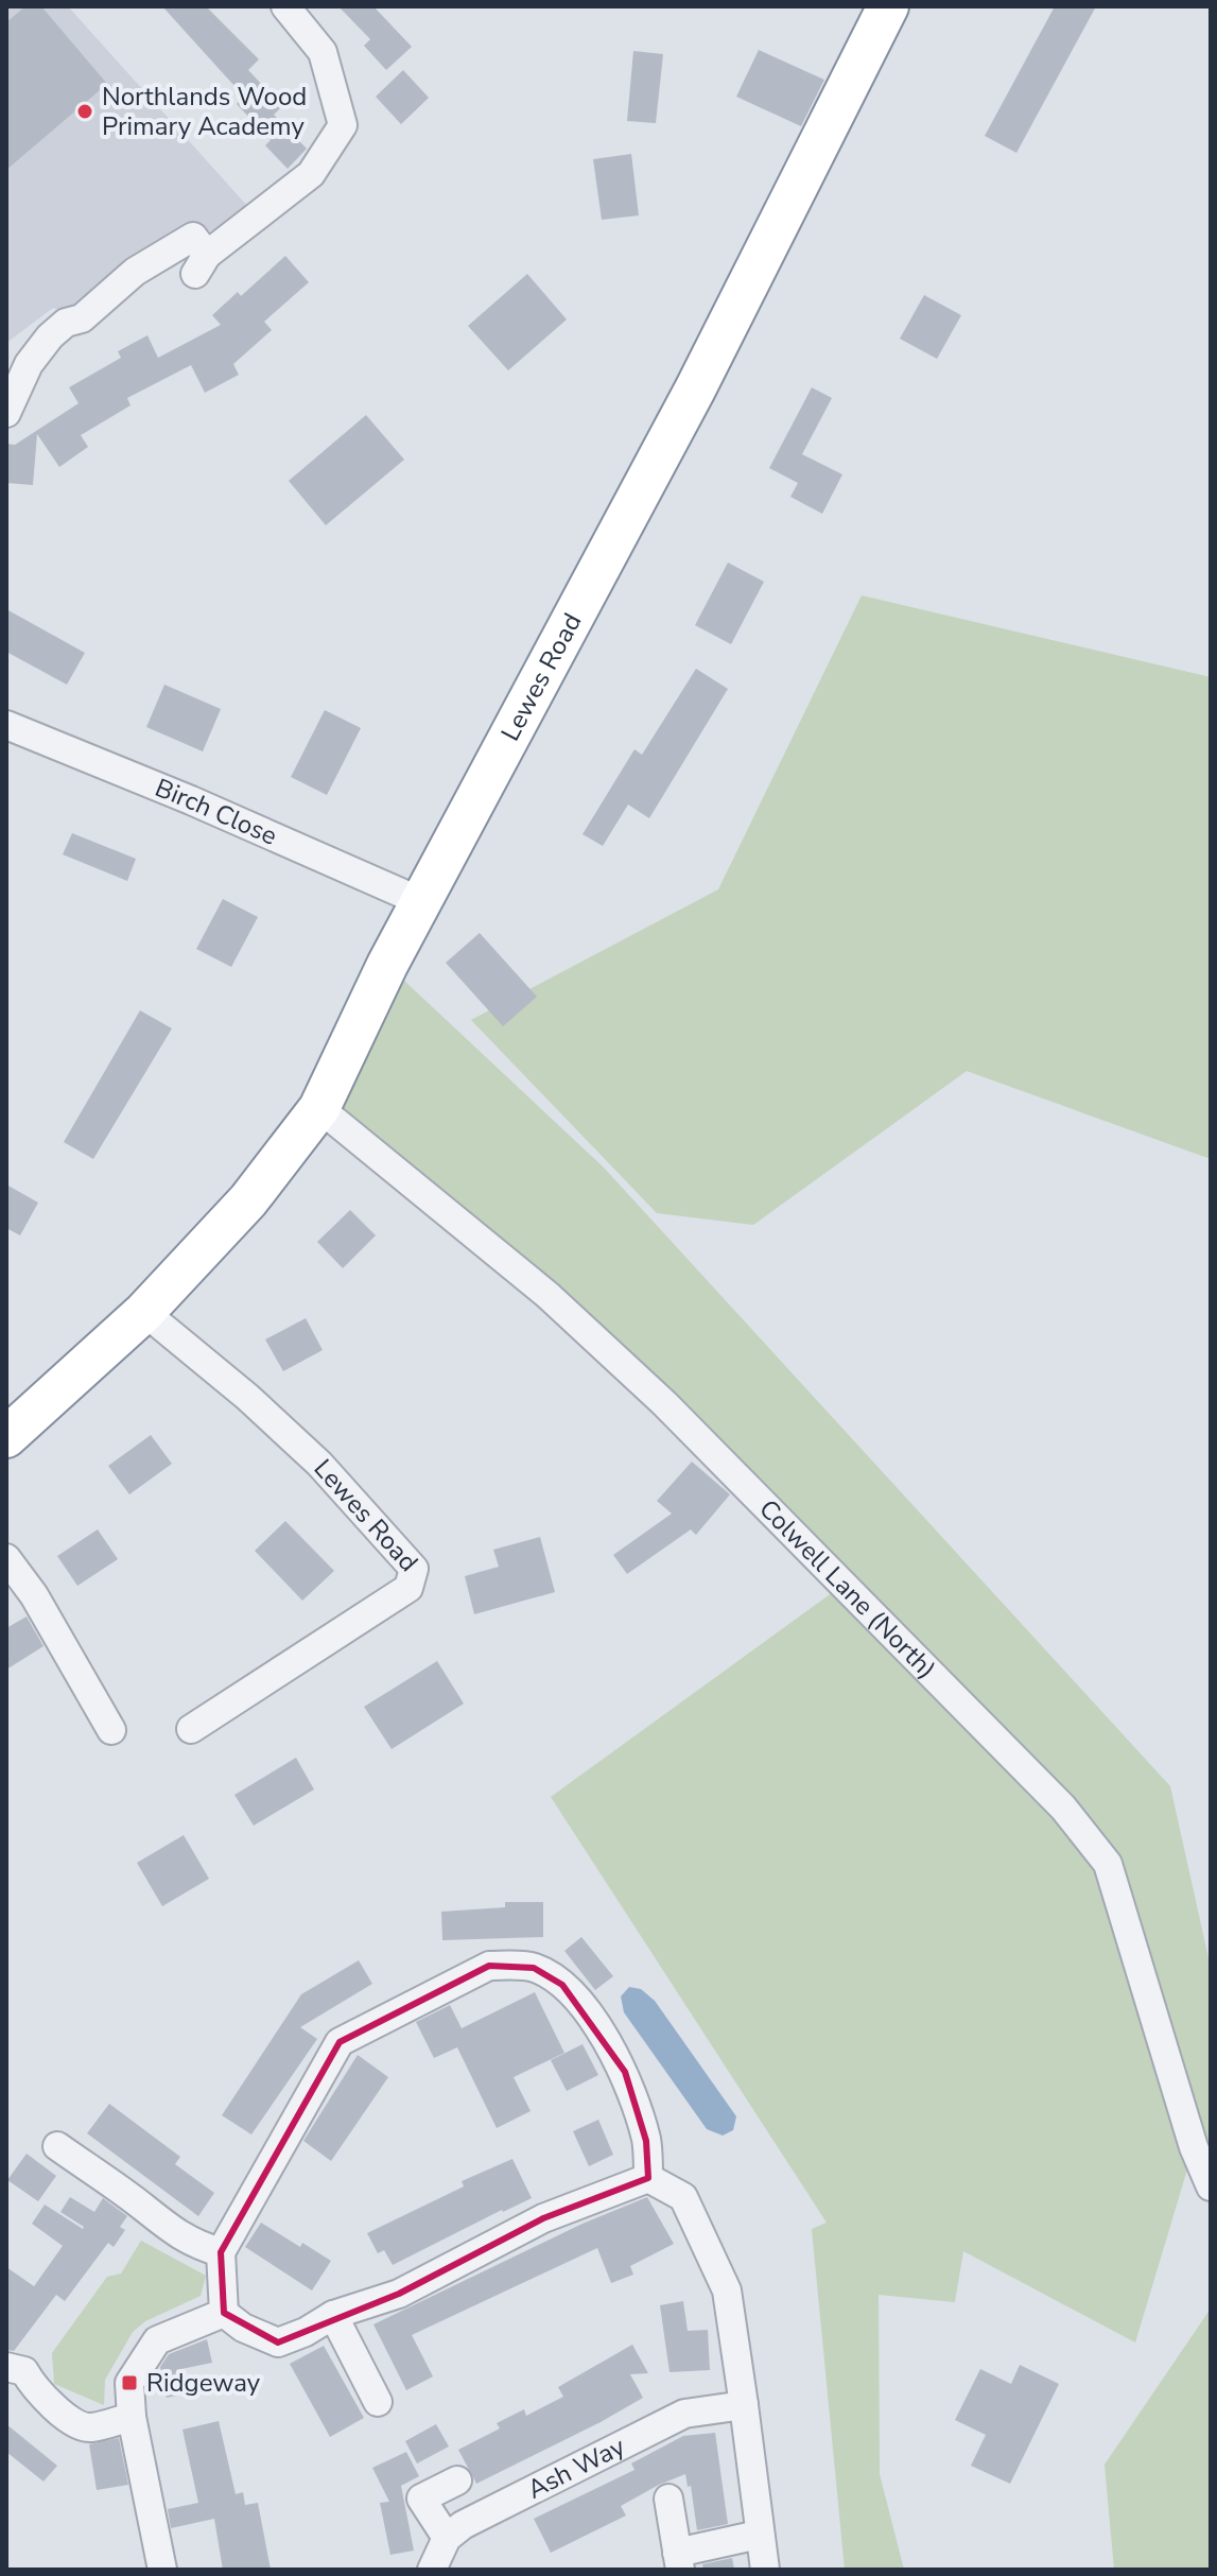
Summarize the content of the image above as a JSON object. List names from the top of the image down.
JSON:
{
  "streets": {
    "highway": ["Lewes Road"],
    "street": ["Birch Close", "Colwell Lane (North)", "Ash Way"]
  },
  "crossings": [
    ["Lewes Road", "Birch Close"],
    ["Lewes Road", "Colwell Lane (North)"]
  ],
  "places": {
    "other": ["Northlands Wood Primary Academy"],
    "transit": ["Ridgeway"]
  }
}
